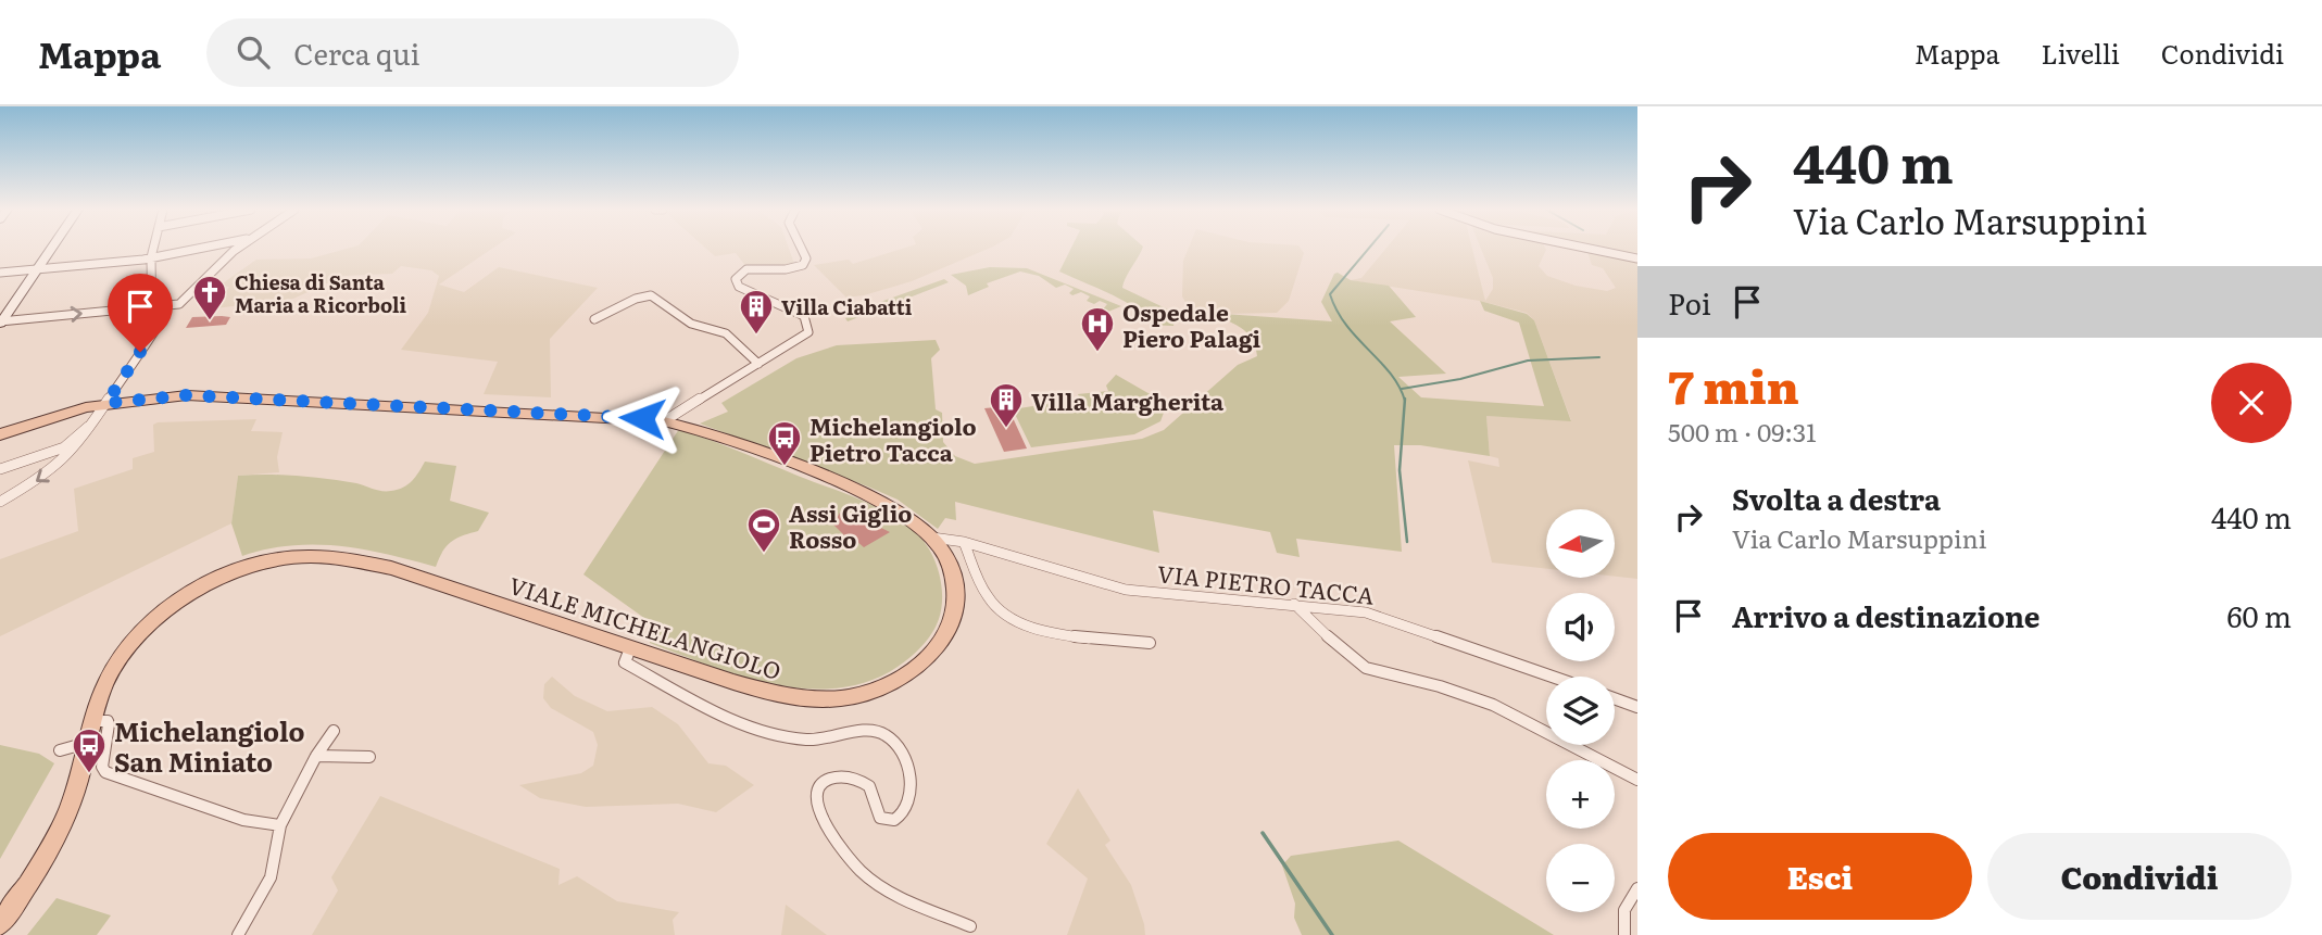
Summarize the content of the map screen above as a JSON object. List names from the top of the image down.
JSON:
{
  "streets": {
    "main road": ["VIALE MICHELANGIOLO"],
    "street": ["VIA PIETRO TACCA"]
  },
  "crossings": [
    ["VIA PIETRO TACCA", "VIALE MICHELANGIOLO"]
  ],
  "places": {
    "church": ["Chiesa di Santa Maria a Ricorboli"],
    "building": ["Villa Ciabatti", "Villa Margherita"],
    "hospital": ["Ospedale Piero Palagi"],
    "bus stop": ["Michelangiolo Pietro Tacca", "Michelangiolo San Miniato"],
    "sports": ["Assi Giglio Rosso"]
  },
  "north": "left",
  "page": {
    "header": "Mappa",
    "search": "Cerca qui",
    "nav": ["Mappa", "Livelli", "Condividi"],
    "turn": ["440 m", "Via Carlo Marsuppini"],
    "then": "Poi",
    "heading": ["7 min", "500 m · 09:31"],
    "list": [
      {
        "name": "Svolta a destra",
        "note": "Via Carlo Marsuppini",
        "value": "440 m"
      },
      {
        "name": "Arrivo a destinazione",
        "value": "60 m"
      }
    ],
    "map_buttons": ["+", "−"],
    "buttons": ["Esci", "Condividi"]
  }
}
